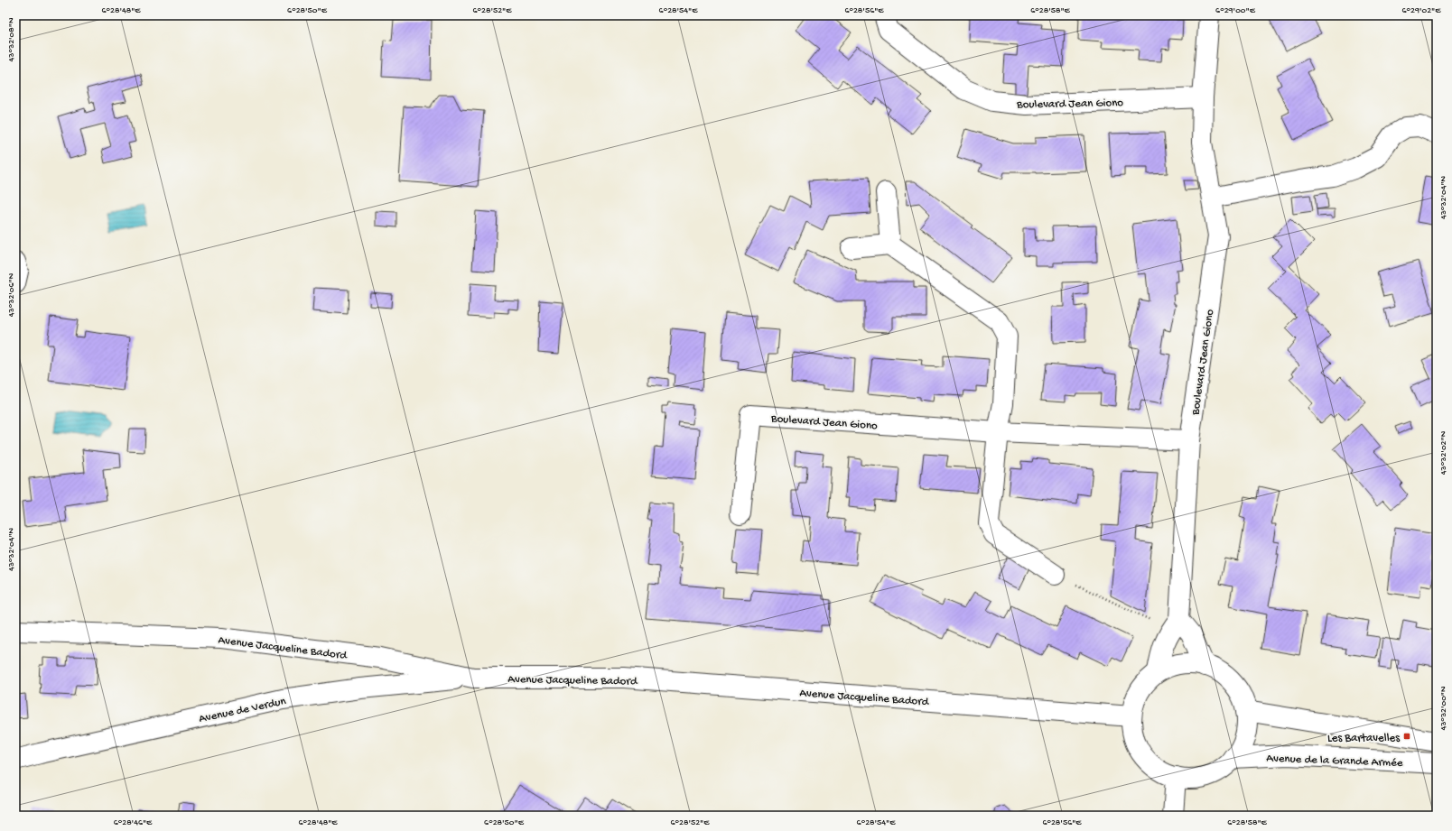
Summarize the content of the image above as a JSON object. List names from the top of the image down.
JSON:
{
  "streets": {
    "street": [
      "Boulevard Jean Giono",
      "Avenue Jacqueline Badord",
      "Avenue de Verdun",
      "Avenue de la Grande Armée"
    ]
  },
  "crossings": [
    ["Avenue Jacqueline Badord", "Avenue de Verdun"],
    ["Avenue Jacqueline Badord", "Avenue de la Grande Armée"]
  ],
  "places": {
    "transit": ["Les Bartavelles"]
  },
  "coordinates": [
    "6°28'48\"E",
    "6°28'50\"E",
    "6°28'52\"E",
    "6°28'54\"E",
    "6°28'56\"E",
    "6°28'58\"E",
    "6°29'00\"E",
    "6°29'02\"E",
    "43°32'08\"N",
    "43°32'04\"N",
    "43°32'06\"N",
    "43°32'02\"N",
    "43°32'00\"N",
    "6°28'46\"E"
  ]
}
